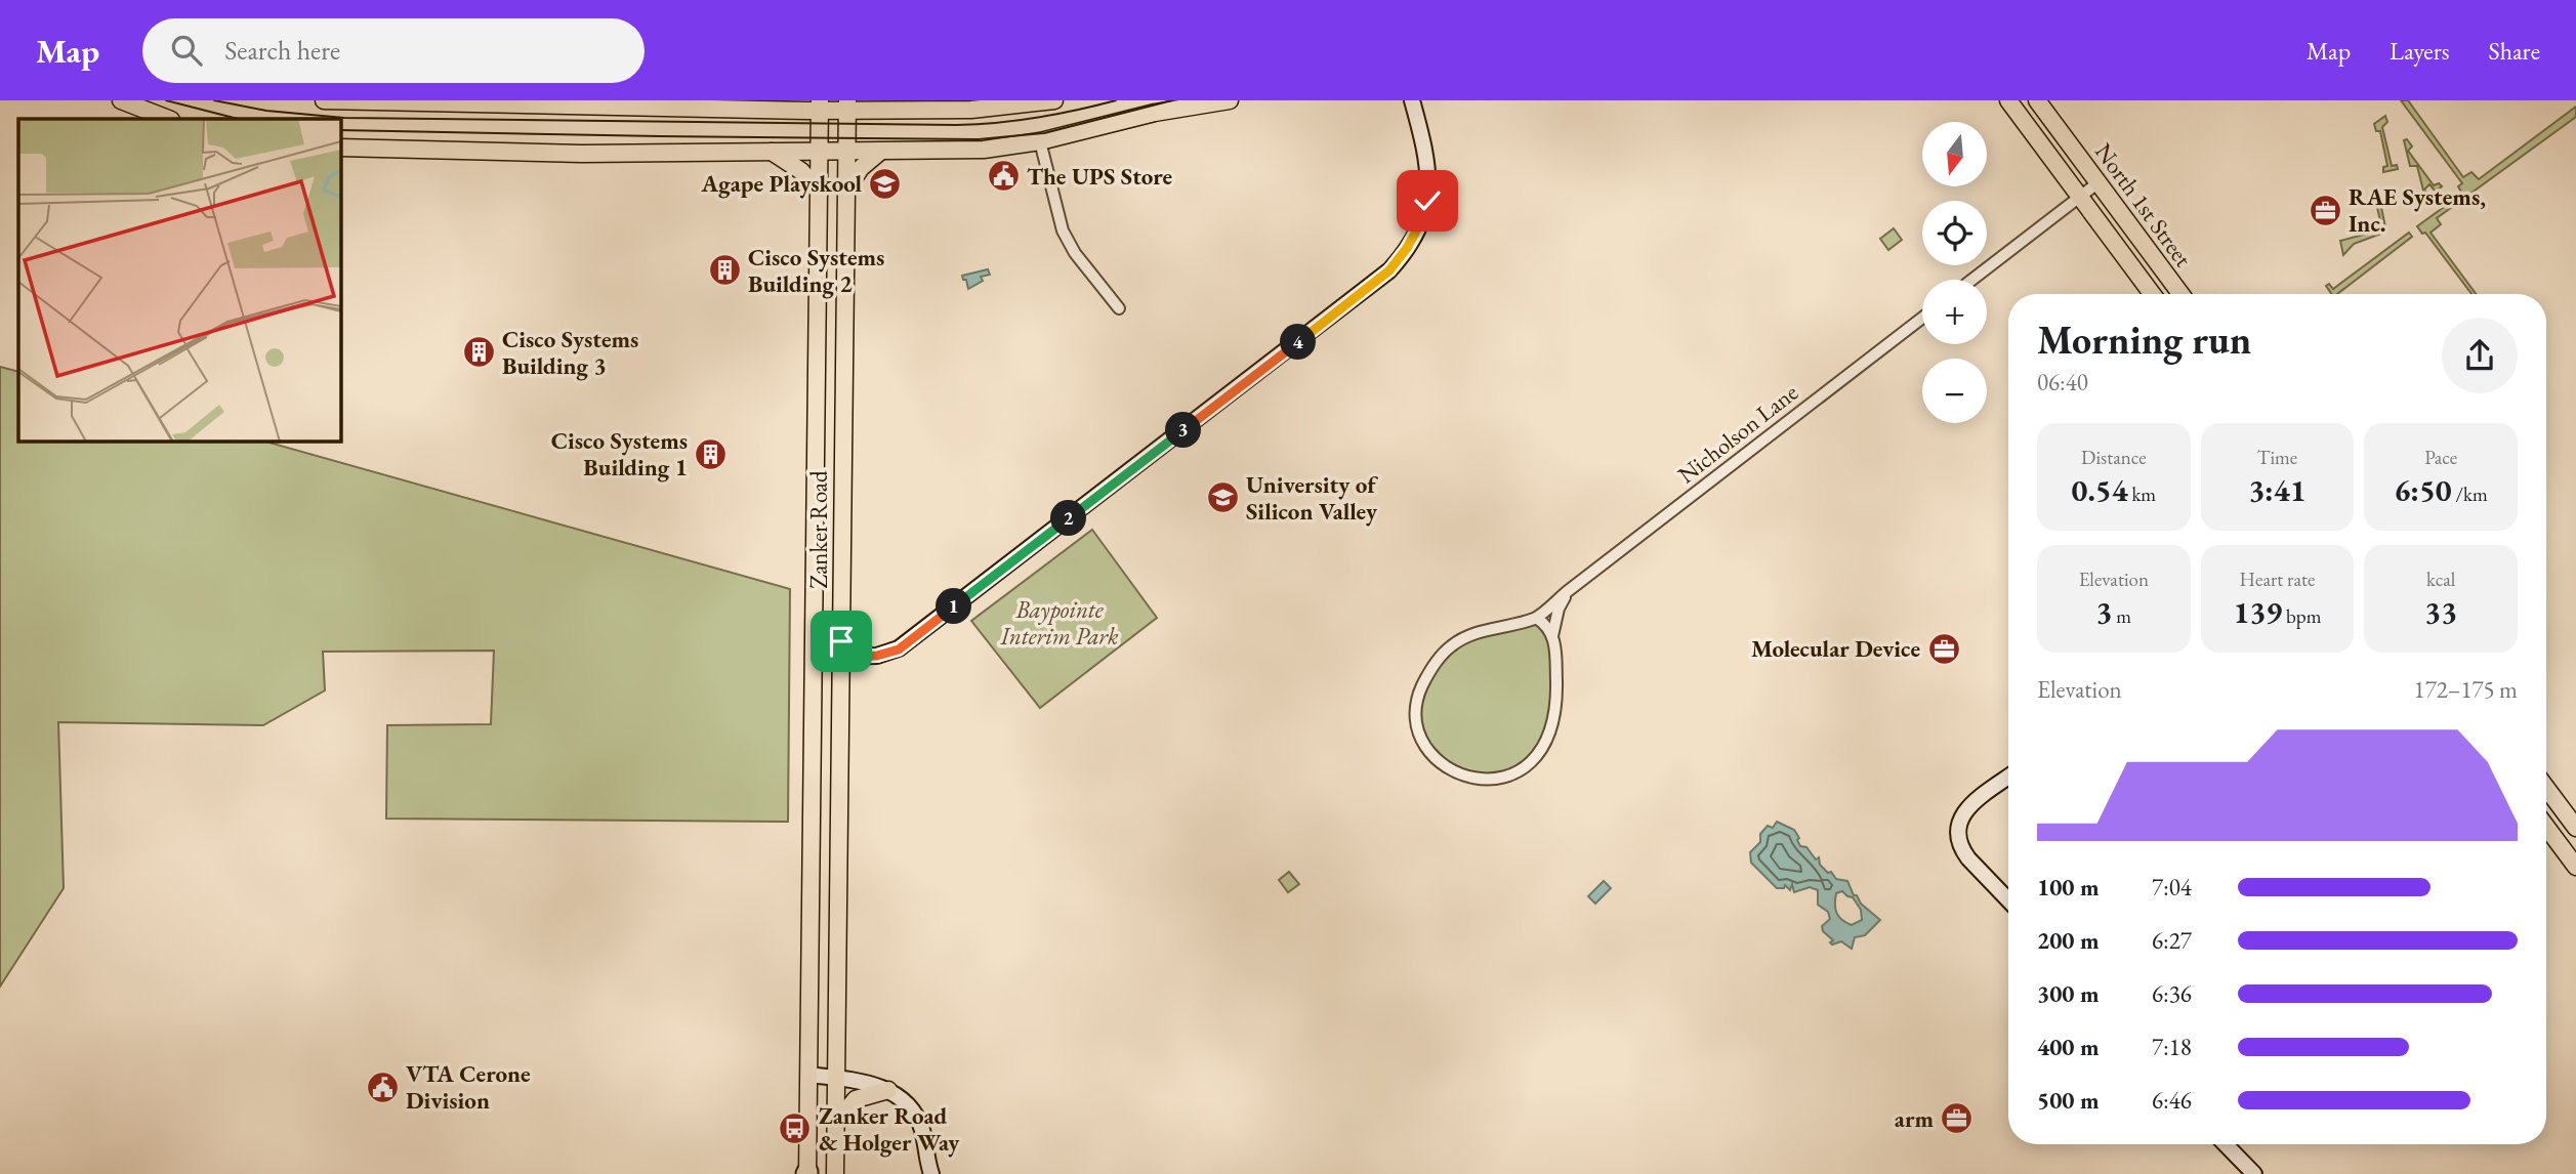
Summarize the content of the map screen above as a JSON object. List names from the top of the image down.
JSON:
{
  "streets": {
    "main road": ["North 1st Street", "Zanker Road"],
    "street": ["Nicholson Lane"]
  },
  "parks": ["Baypointe Interim Park"],
  "places": {
    "public building": ["The UPS Store", "VTA Cerone Division"],
    "school or university": ["Agape Playskool", "University of Silicon Valley"],
    "office": ["RAE Systems, Inc.", "Molecular Device", "arm"],
    "building": ["Cisco Systems Building 2", "Cisco Systems Building 3", "Cisco Systems Building 1"],
    "bus stop": ["Zanker Road & Holger Way"]
  },
  "north": "bottom",
  "page": {
    "header": "Map",
    "search": "Search here",
    "nav": ["Map", "Layers", "Share"],
    "map_buttons": ["+", "−"],
    "heading": ["Morning run", "06:40"],
    "pins": [
      "4",
      "3",
      "2",
      "1"
    ],
    "stats": [
      ["Distance", "0.54 km"],
      ["Time", "3:41"],
      ["Pace", "6:50 /km"],
      ["Elevation", "3 m"],
      ["Heart rate", "139 bpm"],
      ["kcal", "33"]
    ],
    "chart": ["Elevation", "172–175 m"],
    "list": [
      {
        "name": "100 m",
        "note": "7:04"
      },
      {
        "name": "200 m",
        "note": "6:27"
      },
      {
        "name": "300 m",
        "note": "6:36"
      },
      {
        "name": "400 m",
        "note": "7:18"
      },
      {
        "name": "500 m",
        "note": "6:46"
      }
    ]
  }
}
